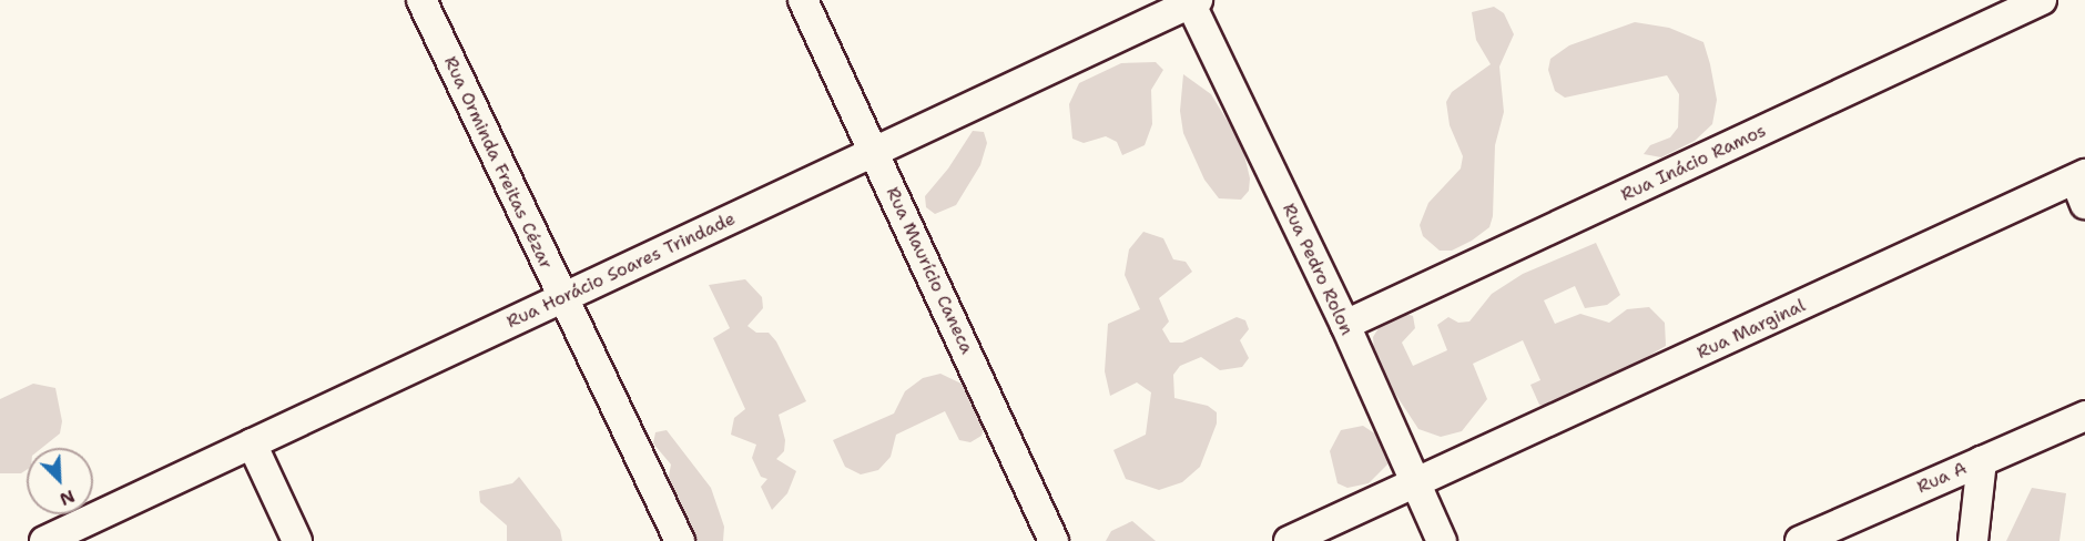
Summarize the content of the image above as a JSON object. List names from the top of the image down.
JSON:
{
  "streets": {
    "street": [
      "Rua Orminda Freitas Cézar",
      "Rua Inácio Ramos",
      "Rua Pedro Rolon",
      "Rua Horácio Soares Trindade",
      "Rua Maurício Caneca",
      "Rua Marginal",
      "Rua A"
    ]
  },
  "crossings": [
    ["Rua Orminda Freitas Cézar", "Rua Horácio Soares Trindade"],
    ["Rua Inácio Ramos", "Rua Pedro Rolon"],
    ["Rua Pedro Rolon", "Rua Horácio Soares Trindade"],
    ["Rua Pedro Rolon", "Rua Marginal"],
    ["Rua Horácio Soares Trindade", "Rua Maurício Caneca"]
  ],
  "north": "bottom right"
}
